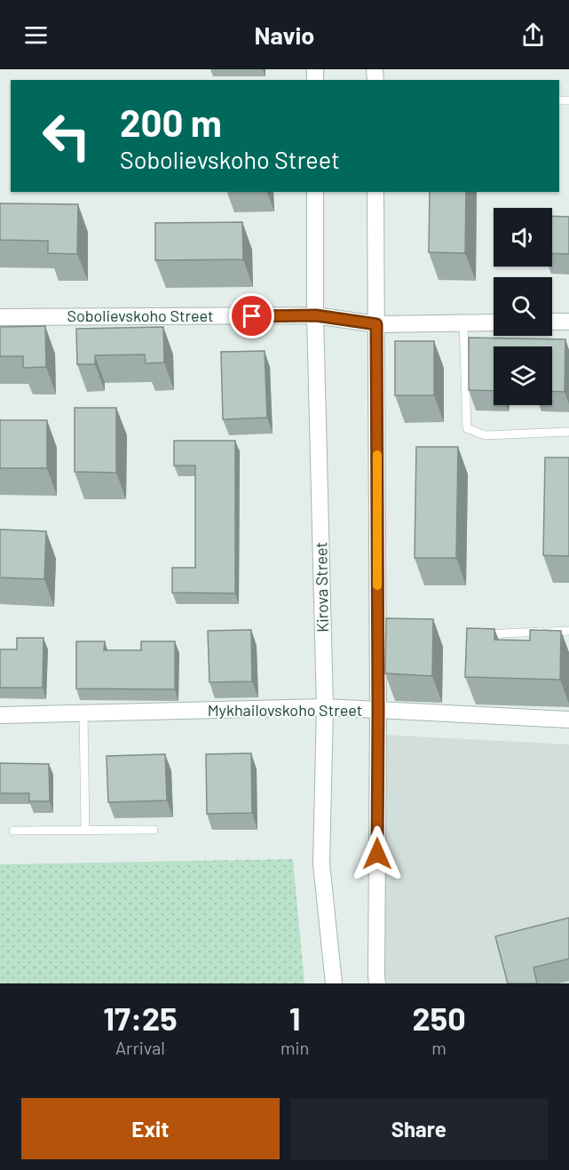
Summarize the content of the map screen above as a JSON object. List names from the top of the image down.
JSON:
{
  "streets": {
    "street": ["Sobolievskoho Street", "Kirova Street", "Mykhailovskoho Street"]
  },
  "crossings": [
    ["Sobolievskoho Street", "Kirova Street"],
    ["Kirova Street", "Mykhailovskoho Street"]
  ],
  "page": {
    "header": "Navio",
    "turn": ["200 m", "Sobolievskoho Street"],
    "eta": [
      "17:25",
      "Arrival",
      "1",
      "min",
      "250",
      "m"
    ],
    "buttons": ["Exit", "Share"]
  }
}
